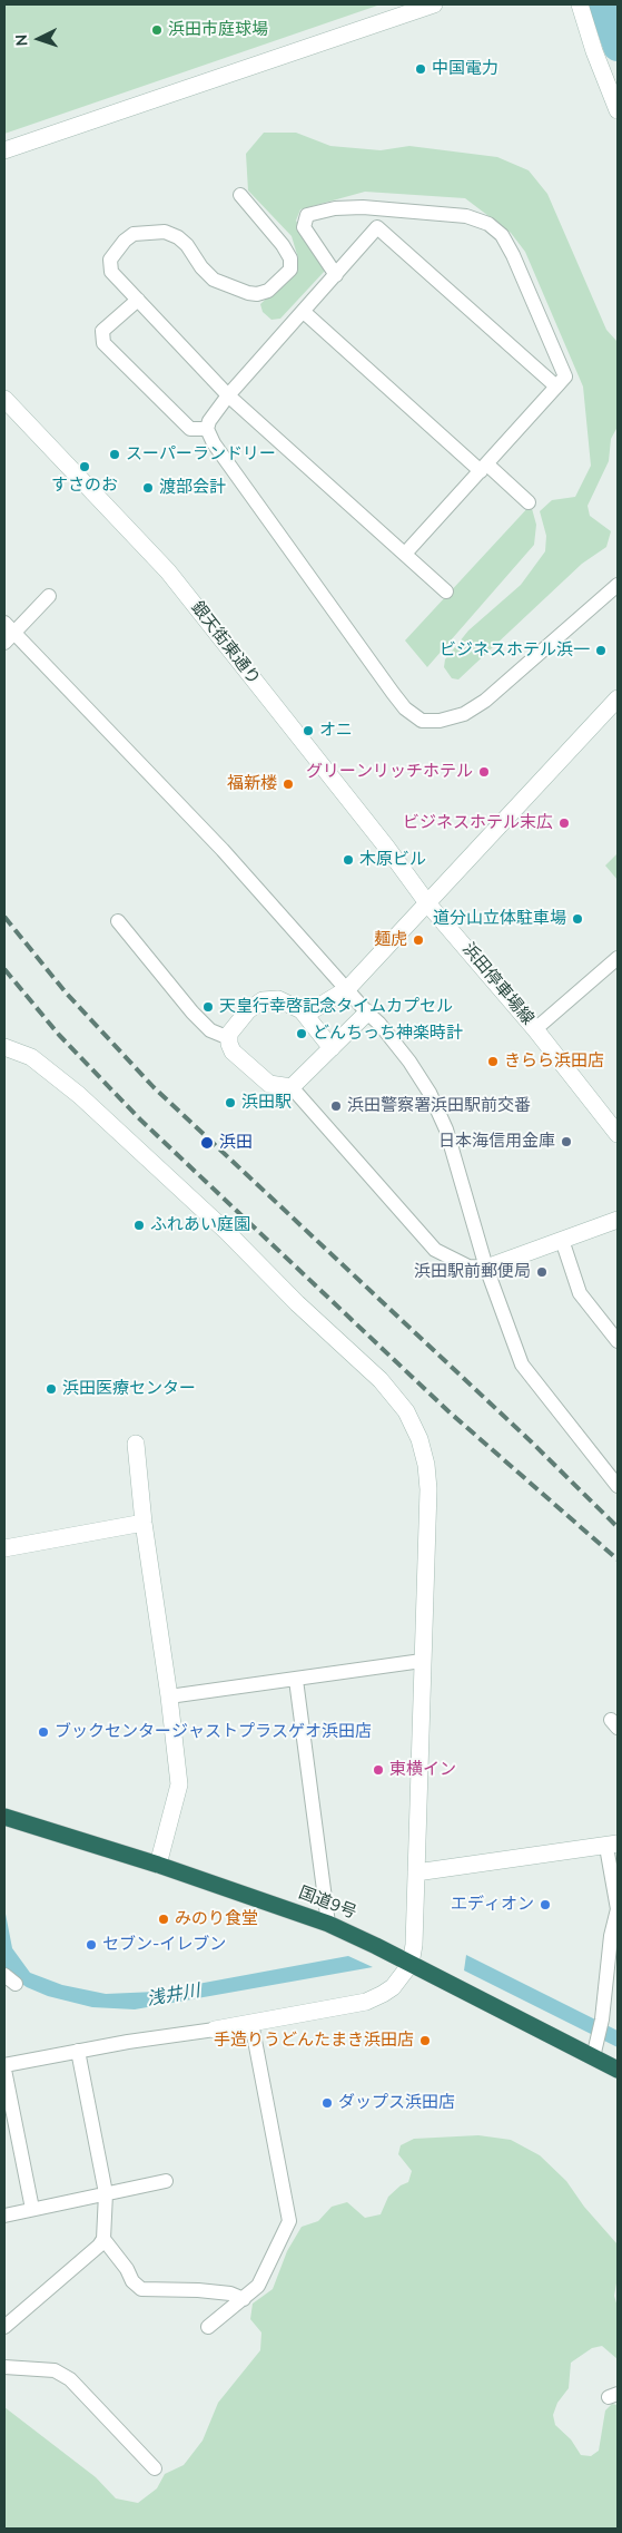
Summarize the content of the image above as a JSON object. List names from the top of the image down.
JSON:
{
  "streets": {
    "highway": ["国道9号"],
    "street": ["銀天街東通り", "浜田停車場線"]
  },
  "crossings": [
    ["銀天街東通り", "浜田停車場線"]
  ],
  "water": ["浅井川"],
  "places": [
    "浜田市庭球場",
    "中国電力",
    "スーパーランドリー",
    "すさのお",
    "渡部会計",
    "ビジネスホテル浜一",
    "オニ",
    "グリーンリッチホテル",
    "福新楼",
    "ビジネスホテル末広",
    "木原ビル",
    "道分山立体駐車場",
    "麺虎",
    "天皇行幸啓記念タイムカプセル",
    "どんちっち神楽時計",
    "きらら浜田店",
    "浜田駅",
    "浜田警察署浜田駅前交番",
    "日本海信用金庫",
    "浜田",
    "ふれあい庭園",
    "浜田駅前郵便局",
    "浜田医療センター",
    "ブックセンタージャストプラスゲオ浜田店",
    "東横イン",
    "エディオン",
    "みのり食堂",
    "セブン-イレブン",
    "手造りうどんたまき浜田店",
    "ダップス浜田店"
  ],
  "north": "left"
}
